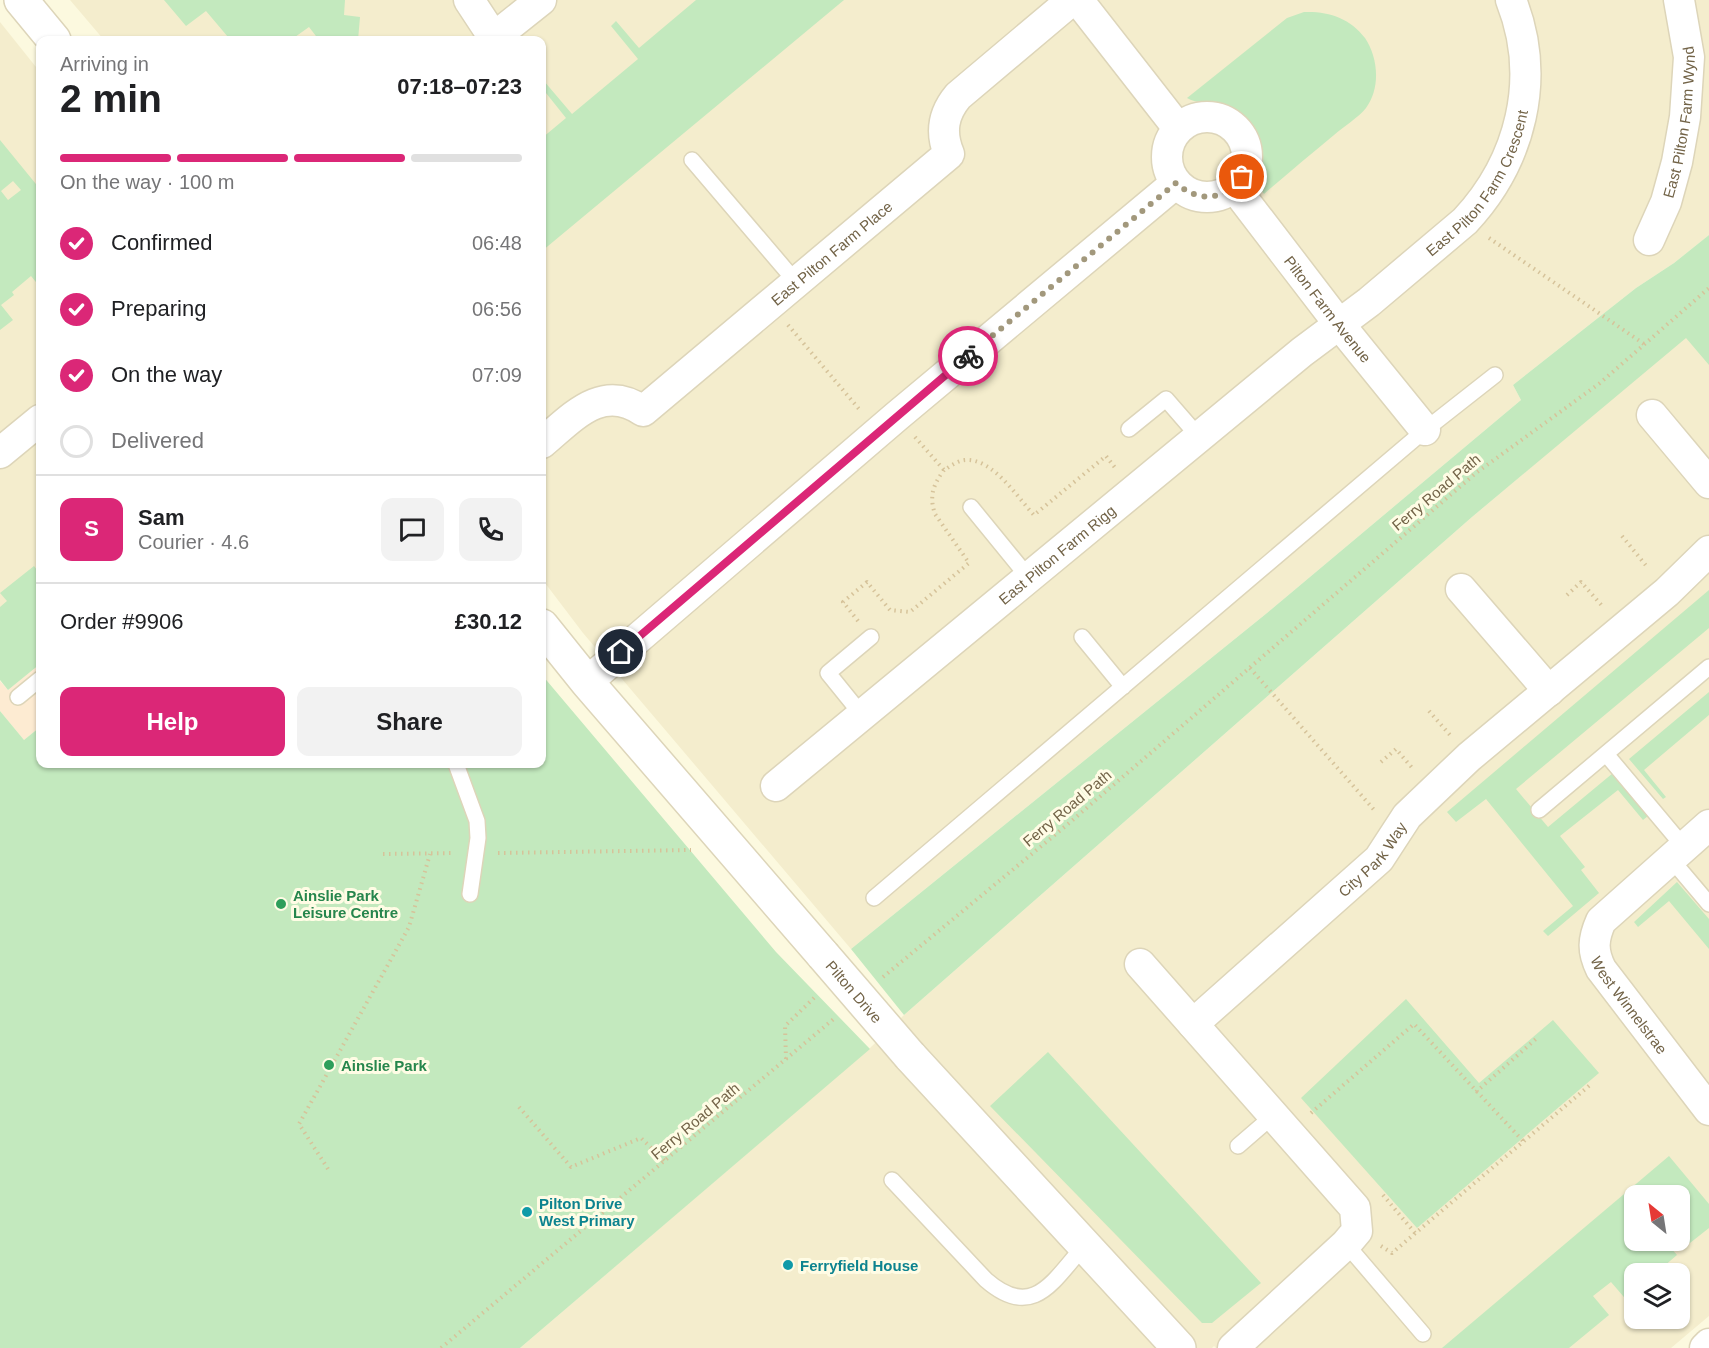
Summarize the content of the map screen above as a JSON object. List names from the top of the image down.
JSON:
{
  "streets": {
    "street": [
      "East Pilton Farm Wynd",
      "East Pilton Farm Crescent",
      "East Pilton Farm Place",
      "Pilton Farm Avenue",
      "East Pilton Farm Rigg",
      "City Park Way",
      "Pilton Drive",
      "West Winnelstrae"
    ],
    "path": ["Ferry Road Path"]
  },
  "crossings": [
    ["East Pilton Farm Crescent", "Pilton Farm Avenue"],
    ["East Pilton Farm Crescent", "East Pilton Farm Rigg"],
    ["Pilton Farm Avenue", "East Pilton Farm Rigg"]
  ],
  "places": [
    "Ainslie Park Leisure Centre",
    "Ainslie Park",
    "Pilton Drive West Primary",
    "Ferryfield House"
  ],
  "north": "top left",
  "page": {
    "heading": ["2 min", "Arriving in", "07:18–07:23"],
    "panel": [
      "Sam",
      "Courier · 4.6",
      "Order #9906",
      "£30.12"
    ],
    "bar": "On the way · 100 m",
    "list": [
      ["Confirmed", "06:48"],
      ["Preparing", "06:56"],
      ["On the way", "07:09"],
      "Delivered"
    ],
    "round": "S",
    "buttons": ["Help", "Share"]
  }
}
